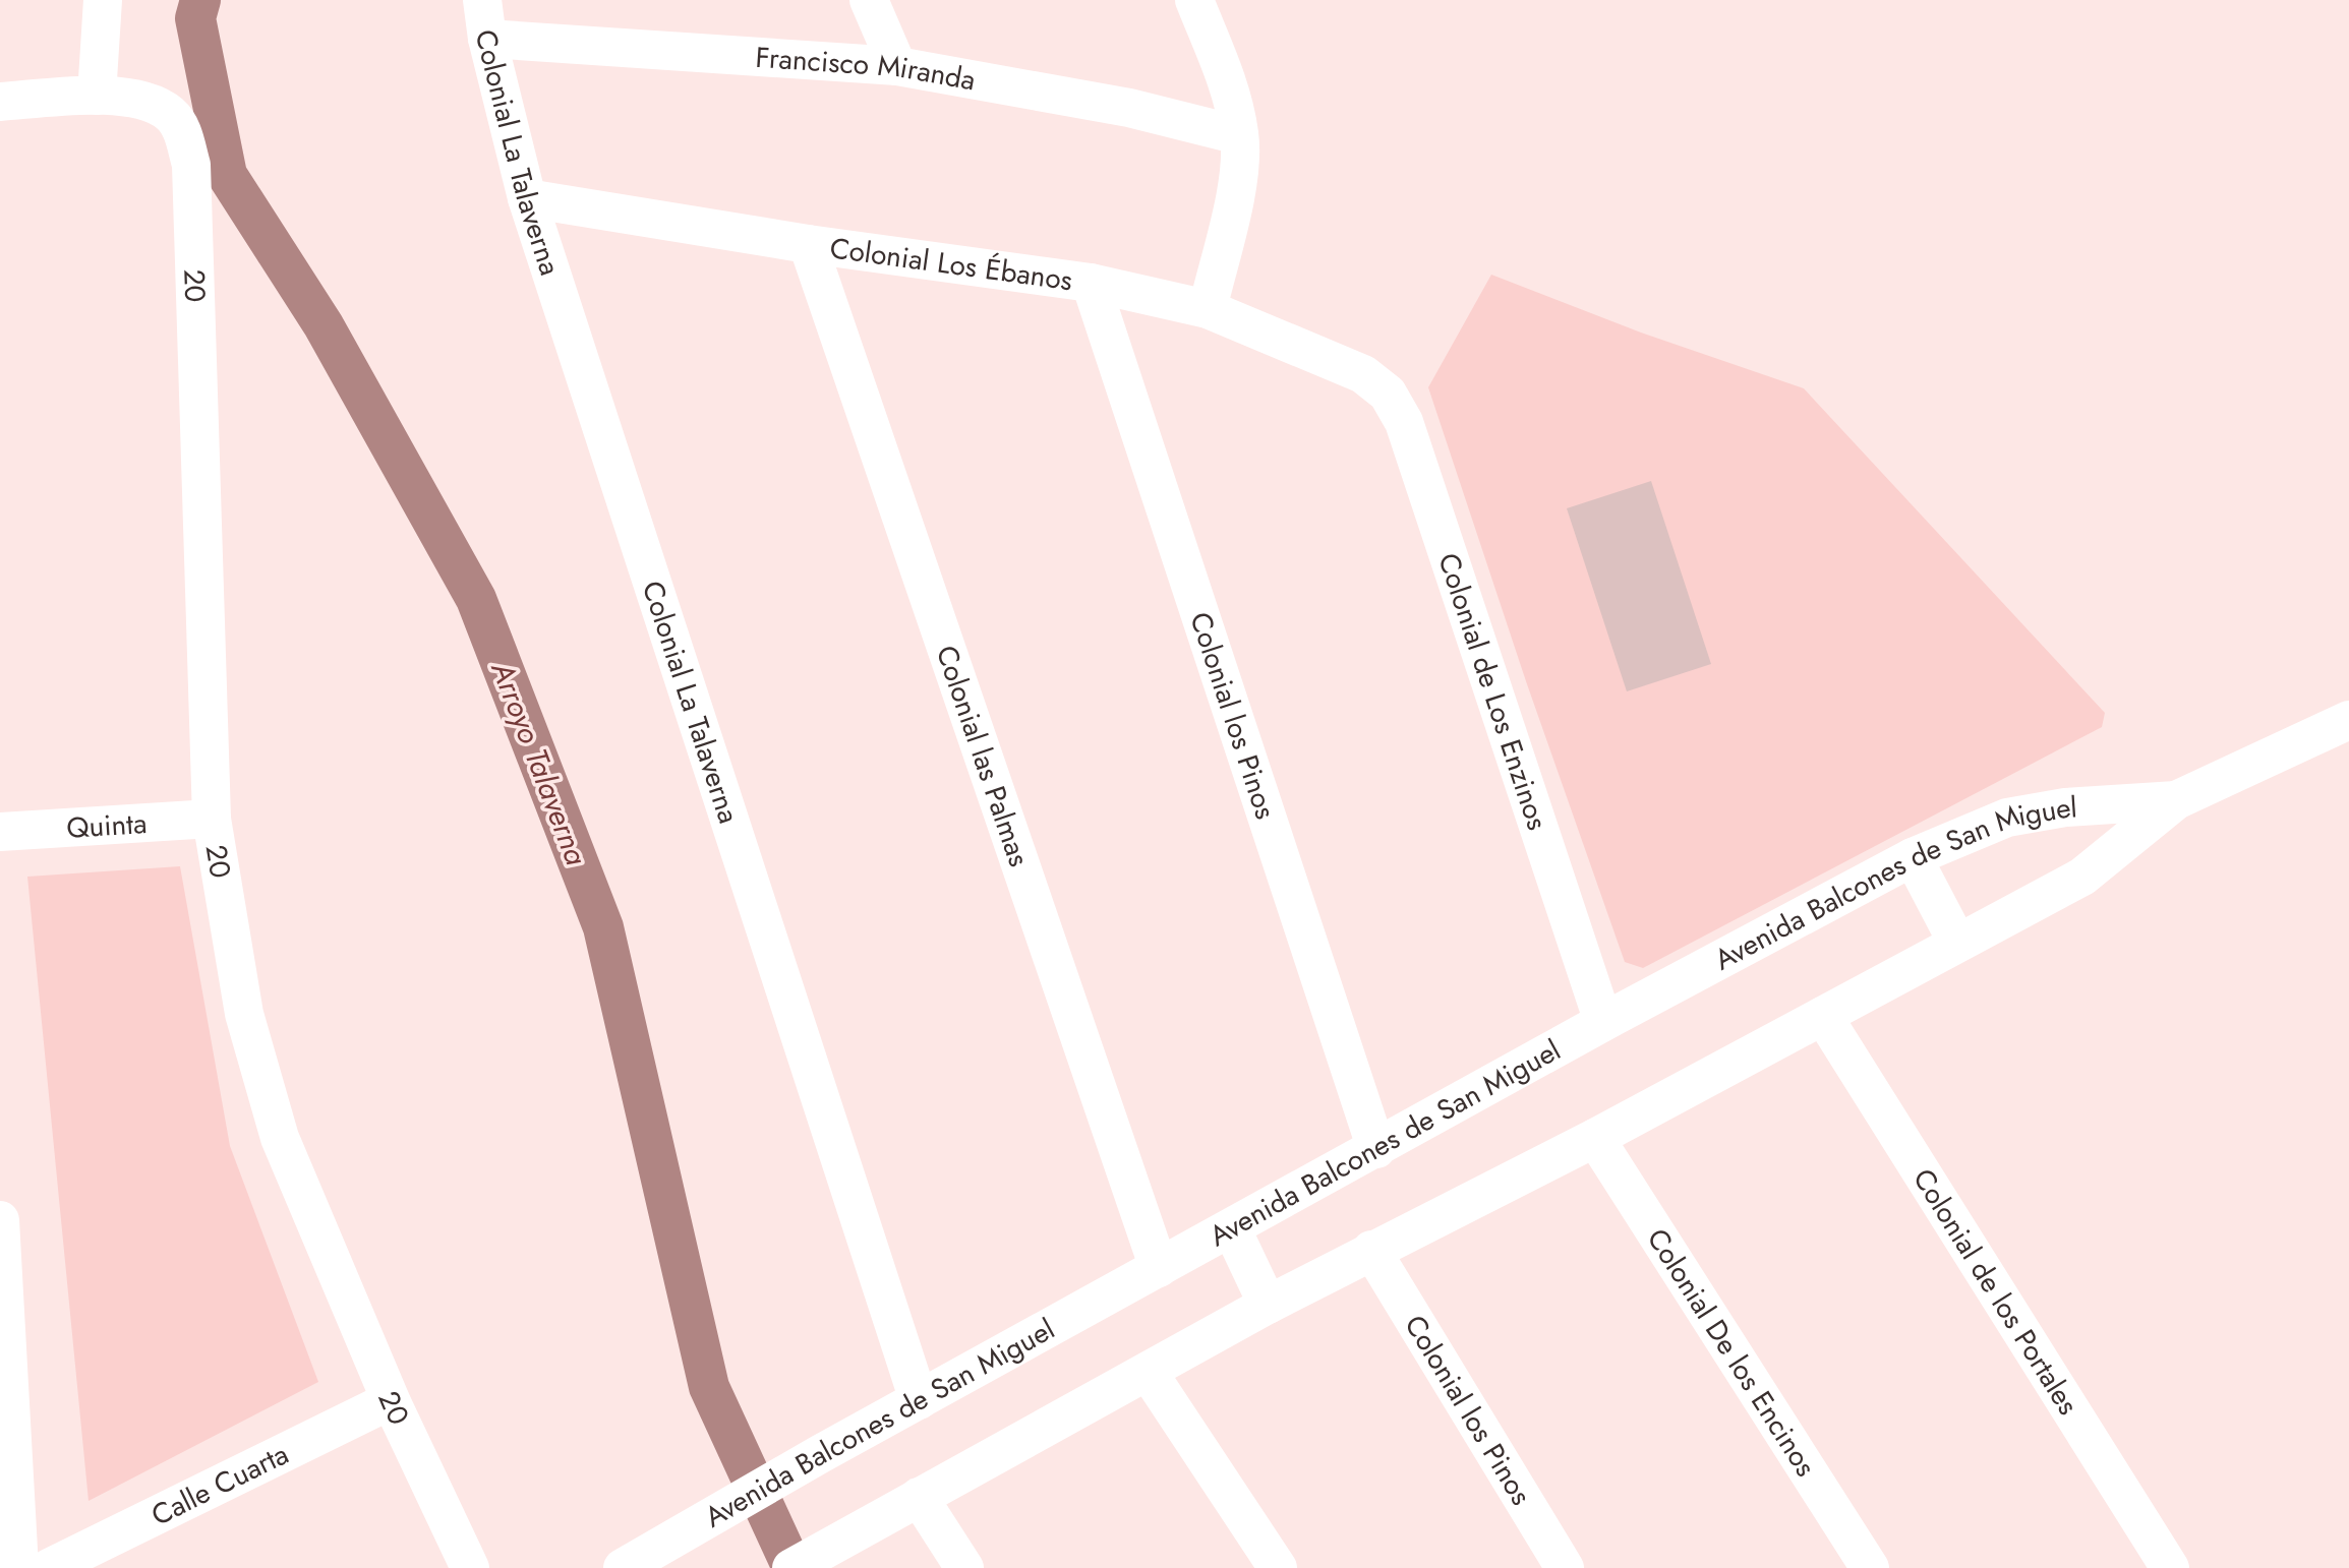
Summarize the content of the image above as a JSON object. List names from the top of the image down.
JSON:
{
  "streets": {
    "street": [
      "Francisco Miranda",
      "Colonial La Talaverna",
      "Colonial Los Ébanos",
      "20",
      "Colonial de Los Enzinos",
      "Colonial los Pinos",
      "Colonial las Palmas",
      "Quinta",
      "Avenida Balcones de San Miguel",
      "Colonial de los Portales",
      "Colonial De los Encinos",
      "Calle Cuarta"
    ]
  },
  "crossings": [
    ["Francisco Miranda", "Colonial La Talaverna"],
    ["Colonial La Talaverna", "Colonial Los Ébanos"],
    ["Colonial La Talaverna", "Avenida Balcones de San Miguel"],
    ["Colonial Los Ébanos", "Colonial de Los Enzinos"],
    ["Colonial Los Ébanos", "Colonial los Pinos"],
    ["Colonial Los Ébanos", "Colonial las Palmas"],
    ["20", "Quinta"],
    ["20", "Calle Cuarta"],
    ["Colonial de Los Enzinos", "Avenida Balcones de San Miguel"],
    ["Colonial los Pinos", "Avenida Balcones de San Miguel"],
    ["Colonial las Palmas", "Avenida Balcones de San Miguel"],
    ["Avenida Balcones de San Miguel", "Colonial de los Portales"],
    ["Avenida Balcones de San Miguel", "Colonial De los Encinos"]
  ],
  "water": ["Arroyo Talaverna"]
}
